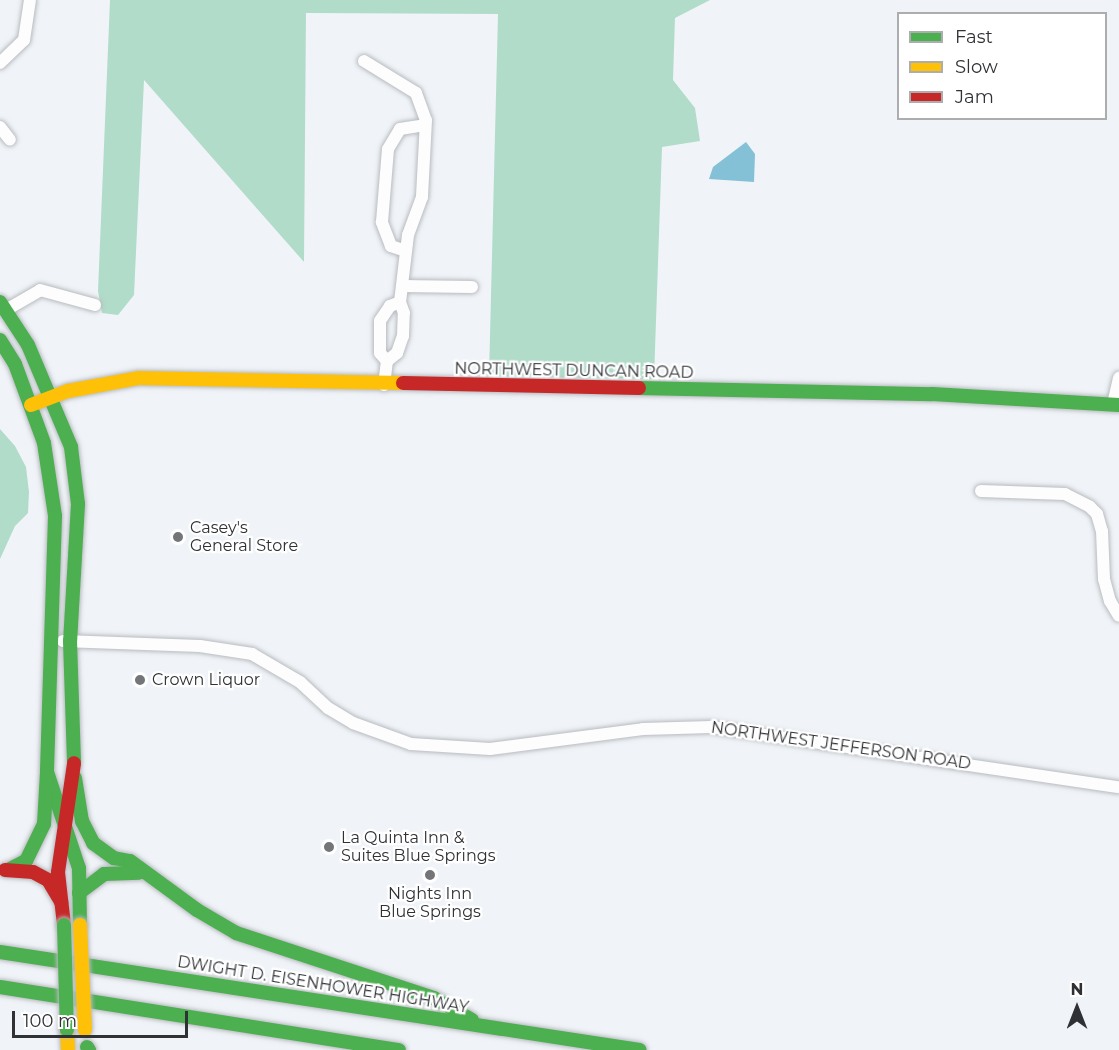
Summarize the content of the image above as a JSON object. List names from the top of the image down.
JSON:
{
  "streets": {
    "main road": ["NORTHWEST DUNCAN ROAD", "DWIGHT D. EISENHOWER HIGHWAY"],
    "street": ["NORTHWEST JEFFERSON ROAD"]
  },
  "places": [
    "Casey's General Store",
    "Crown Liquor",
    "La Quinta Inn & Suites Blue Springs",
    "Nights Inn Blue Springs"
  ],
  "legend": ["Fast", "Slow", "Jam"],
  "scale_bar": "100 m",
  "north": "top"
}
